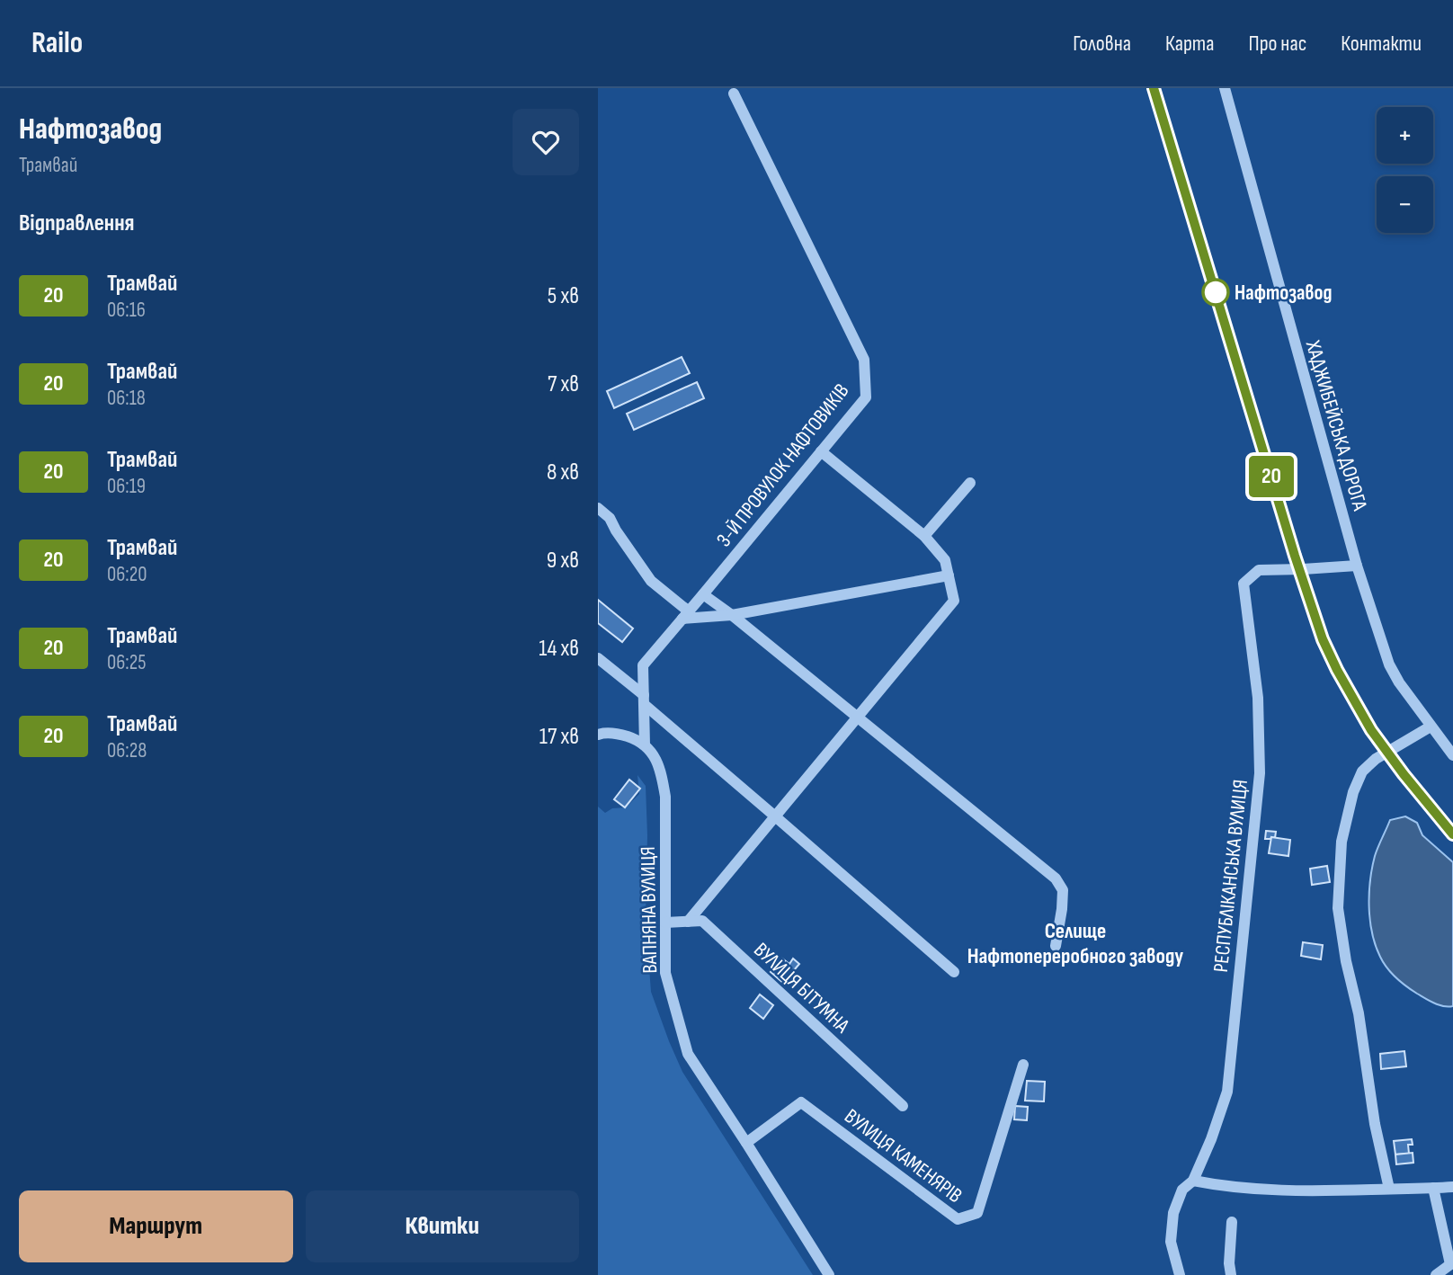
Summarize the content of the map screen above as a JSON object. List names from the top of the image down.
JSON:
{
  "streets": {
    "street": [
      "ХАДЖИБЕЙСЬКА ДОРОГА",
      "3-Й ПРОВУЛОК НАФТОВИКІВ",
      "РЕСПУБЛІКАНСЬКА ВУЛИЦЯ",
      "ВАПНЯНА ВУЛИЦЯ",
      "ВУЛИЦЯ БІТУМНА",
      "ВУЛИЦЯ КАМЕНЯРІВ"
    ]
  },
  "crossings": [
    ["ХАДЖИБЕЙСЬКА ДОРОГА", "РЕСПУБЛІКАНСЬКА ВУЛИЦЯ"],
    ["3-Й ПРОВУЛОК НАФТОВИКІВ", "ВАПНЯНА ВУЛИЦЯ"],
    ["ВАПНЯНА ВУЛИЦЯ", "ВУЛИЦЯ БІТУМНА"],
    ["ВАПНЯНА ВУЛИЦЯ", "ВУЛИЦЯ КАМЕНЯРІВ"]
  ],
  "districts": ["Селище Нафтопереробного заводу"],
  "places": ["Нафтозавод"],
  "lines": ["tram line 20"],
  "page": {
    "header": "Railo",
    "nav": [
      "Головна",
      "Карта",
      "Про нас",
      "Контакти"
    ],
    "heading": [
      ["Нафтозавод", "Трамвай"],
      "Відправлення"
    ],
    "on_map": "20",
    "map_buttons": ["+", "−"],
    "list": [
      {
        "mark": "20",
        "name": "Трамвай",
        "note": "06:16",
        "value": "5 хв"
      },
      {
        "mark": "20",
        "name": "Трамвай",
        "note": "06:18",
        "value": "7 хв"
      },
      {
        "mark": "20",
        "name": "Трамвай",
        "note": "06:19",
        "value": "8 хв"
      },
      {
        "mark": "20",
        "name": "Трамвай",
        "note": "06:20",
        "value": "9 хв"
      },
      {
        "mark": "20",
        "name": "Трамвай",
        "note": "06:25",
        "value": "14 хв"
      },
      {
        "mark": "20",
        "name": "Трамвай",
        "note": "06:28",
        "value": "17 хв"
      }
    ],
    "buttons": ["Маршрут", "Квитки"]
  }
}
